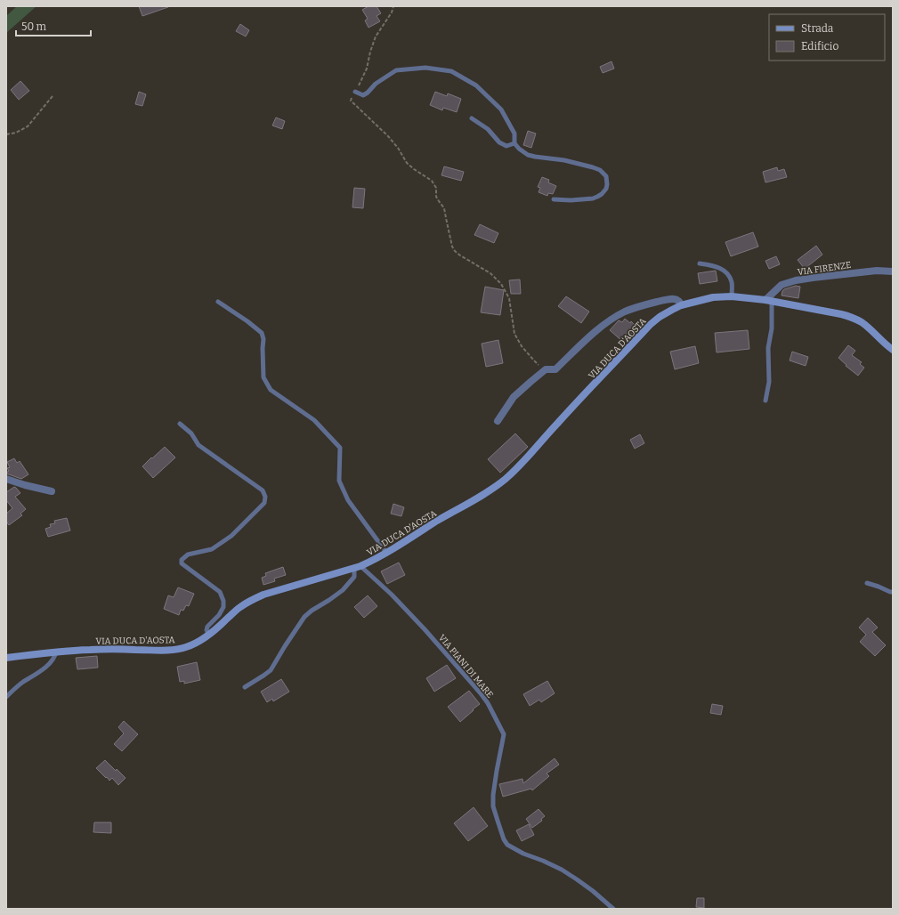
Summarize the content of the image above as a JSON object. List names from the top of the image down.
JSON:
{
  "streets": {
    "main road": ["VIA DUCA D'AOSTA"],
    "street": ["VIA FIRENZE"],
    "lane": ["VIA PIANI DI MARE"]
  },
  "crossings": [
    ["VIA FIRENZE", "VIA DUCA D'AOSTA"],
    ["VIA DUCA D'AOSTA", "VIA PIANI DI MARE"]
  ],
  "legend": ["Strada", "Edificio"],
  "scale_bar": "50 m"
}
